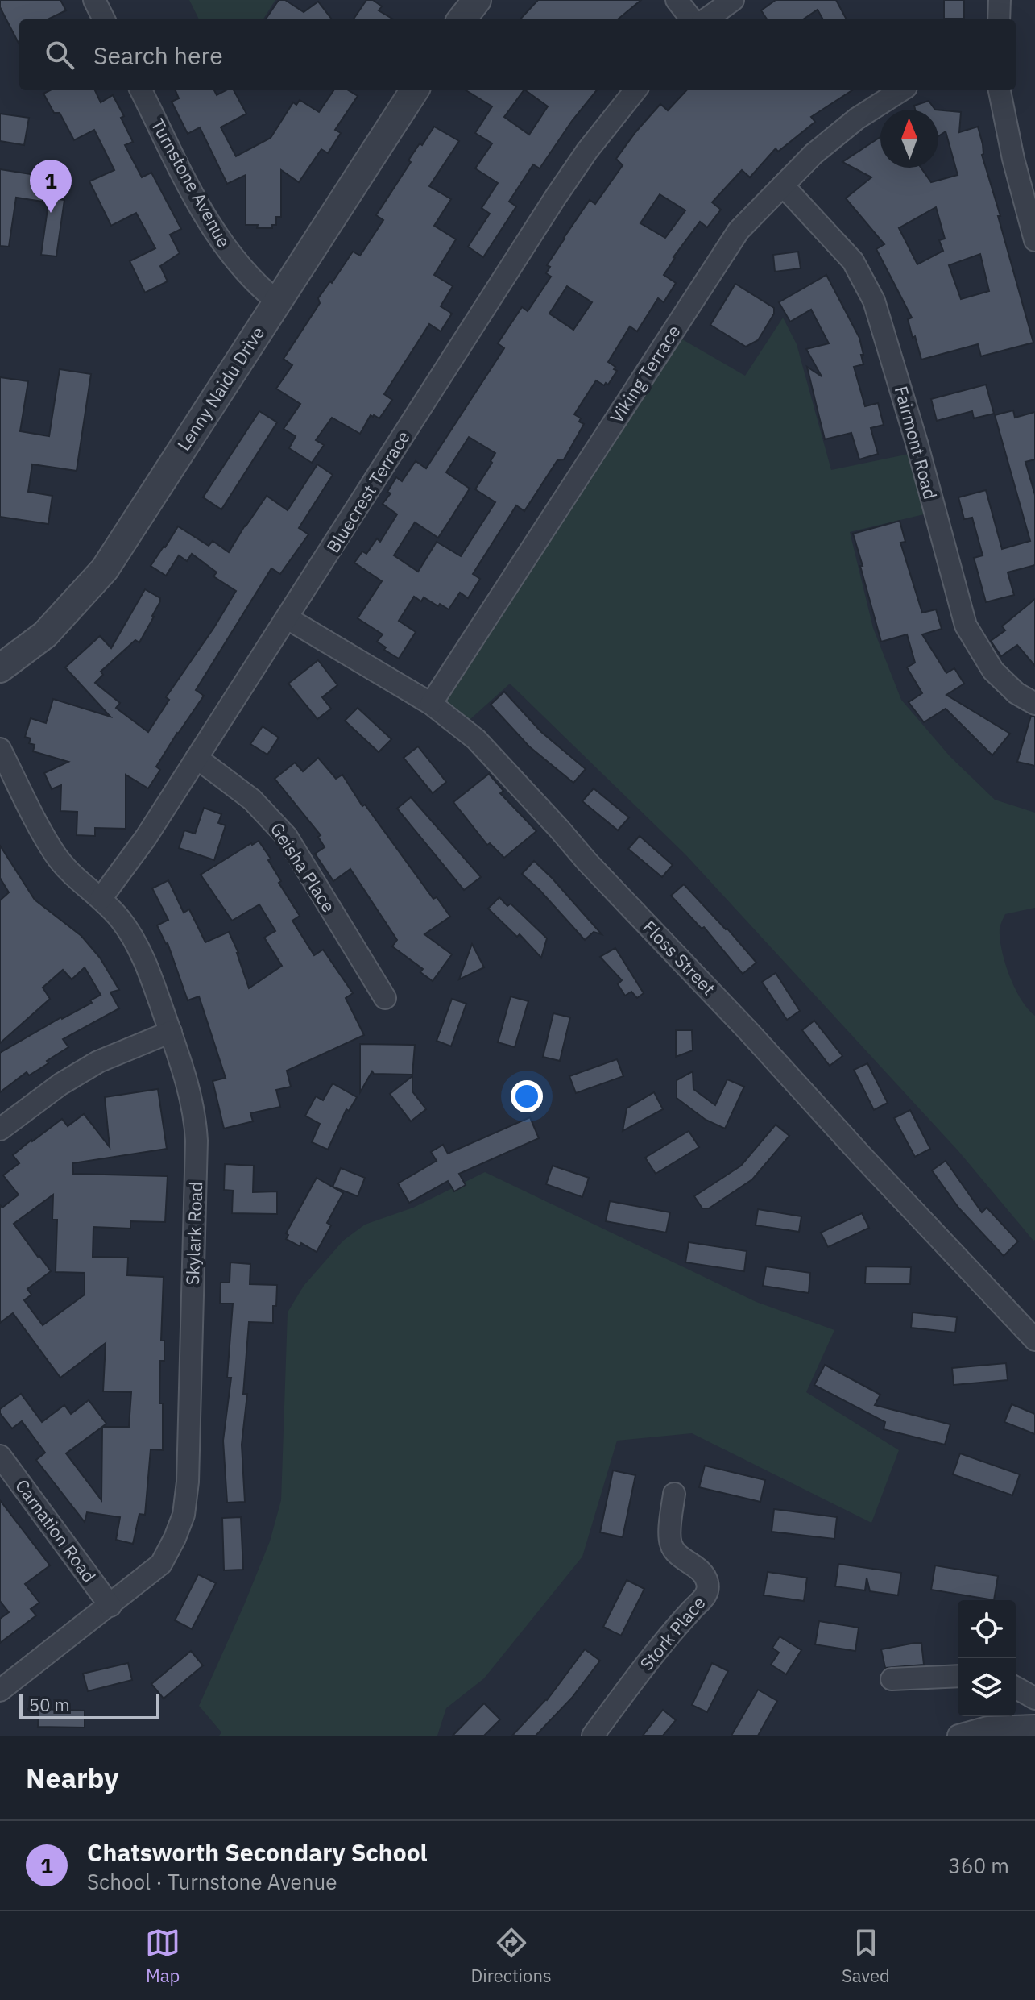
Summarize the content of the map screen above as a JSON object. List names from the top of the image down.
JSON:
{
  "streets": {
    "street": [
      "Turnstone Avenue",
      "Viking Terrace",
      "Lenny Naidu Drive",
      "Fairmont Road",
      "Bluecrest Terrace",
      "Geisha Place",
      "Floss Street",
      "Skylark Road",
      "Carnation Road",
      "Stork Place"
    ]
  },
  "crossings": [
    ["Turnstone Avenue", "Lenny Naidu Drive"],
    ["Viking Terrace", "Fairmont Road"],
    ["Viking Terrace", "Floss Street"],
    ["Bluecrest Terrace", "Geisha Place"],
    ["Bluecrest Terrace", "Floss Street"],
    ["Bluecrest Terrace", "Skylark Road"],
    ["Skylark Road", "Carnation Road"]
  ],
  "scale_bar": "50 m",
  "north": "top",
  "page": {
    "search": "Search here",
    "pins": "1",
    "scale": "50 m",
    "heading": "Nearby",
    "list": [
      {
        "mark": "1",
        "name": "Chatsworth Secondary School",
        "note": "School · Turnstone Avenue",
        "value": "360 m"
      }
    ],
    "nav": ["Map", "Directions", "Saved"]
  }
}
